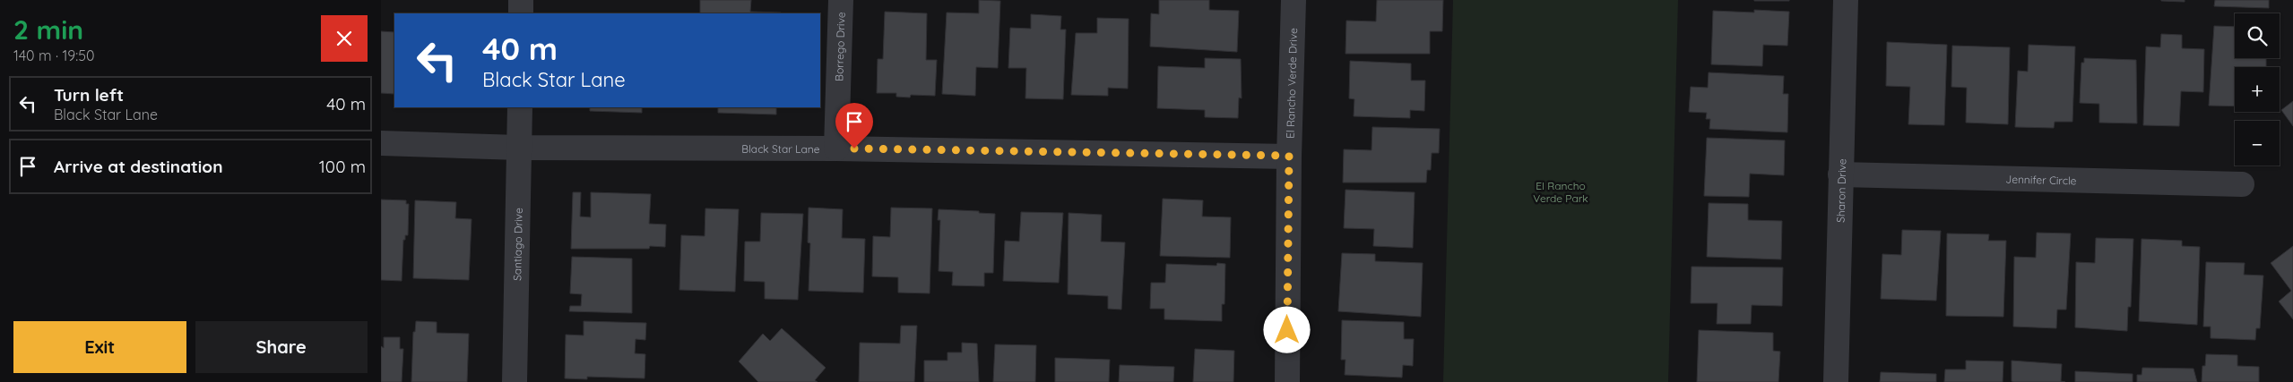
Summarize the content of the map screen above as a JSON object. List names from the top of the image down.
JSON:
{
  "streets": {
    "street": [
      "Borrego Drive",
      "El Rancho Verde Drive",
      "Black Star Lane",
      "Jennifer Circle",
      "Sharon Drive",
      "Santiago Drive"
    ]
  },
  "crossings": [
    ["Borrego Drive", "Black Star Lane"],
    ["El Rancho Verde Drive", "Black Star Lane"],
    ["Black Star Lane", "Santiago Drive"],
    ["Jennifer Circle", "Sharon Drive"]
  ],
  "parks": ["El Rancho Verde Park"],
  "page": {
    "heading": ["2 min", "140 m · 19:50"],
    "map_buttons": ["+", "−"],
    "turn": ["40 m", "Black Star Lane"],
    "list": [
      {
        "name": "Turn left",
        "note": "Black Star Lane",
        "value": "40 m"
      },
      {
        "name": "Arrive at destination",
        "value": "100 m"
      }
    ],
    "buttons": ["Exit", "Share"]
  }
}
